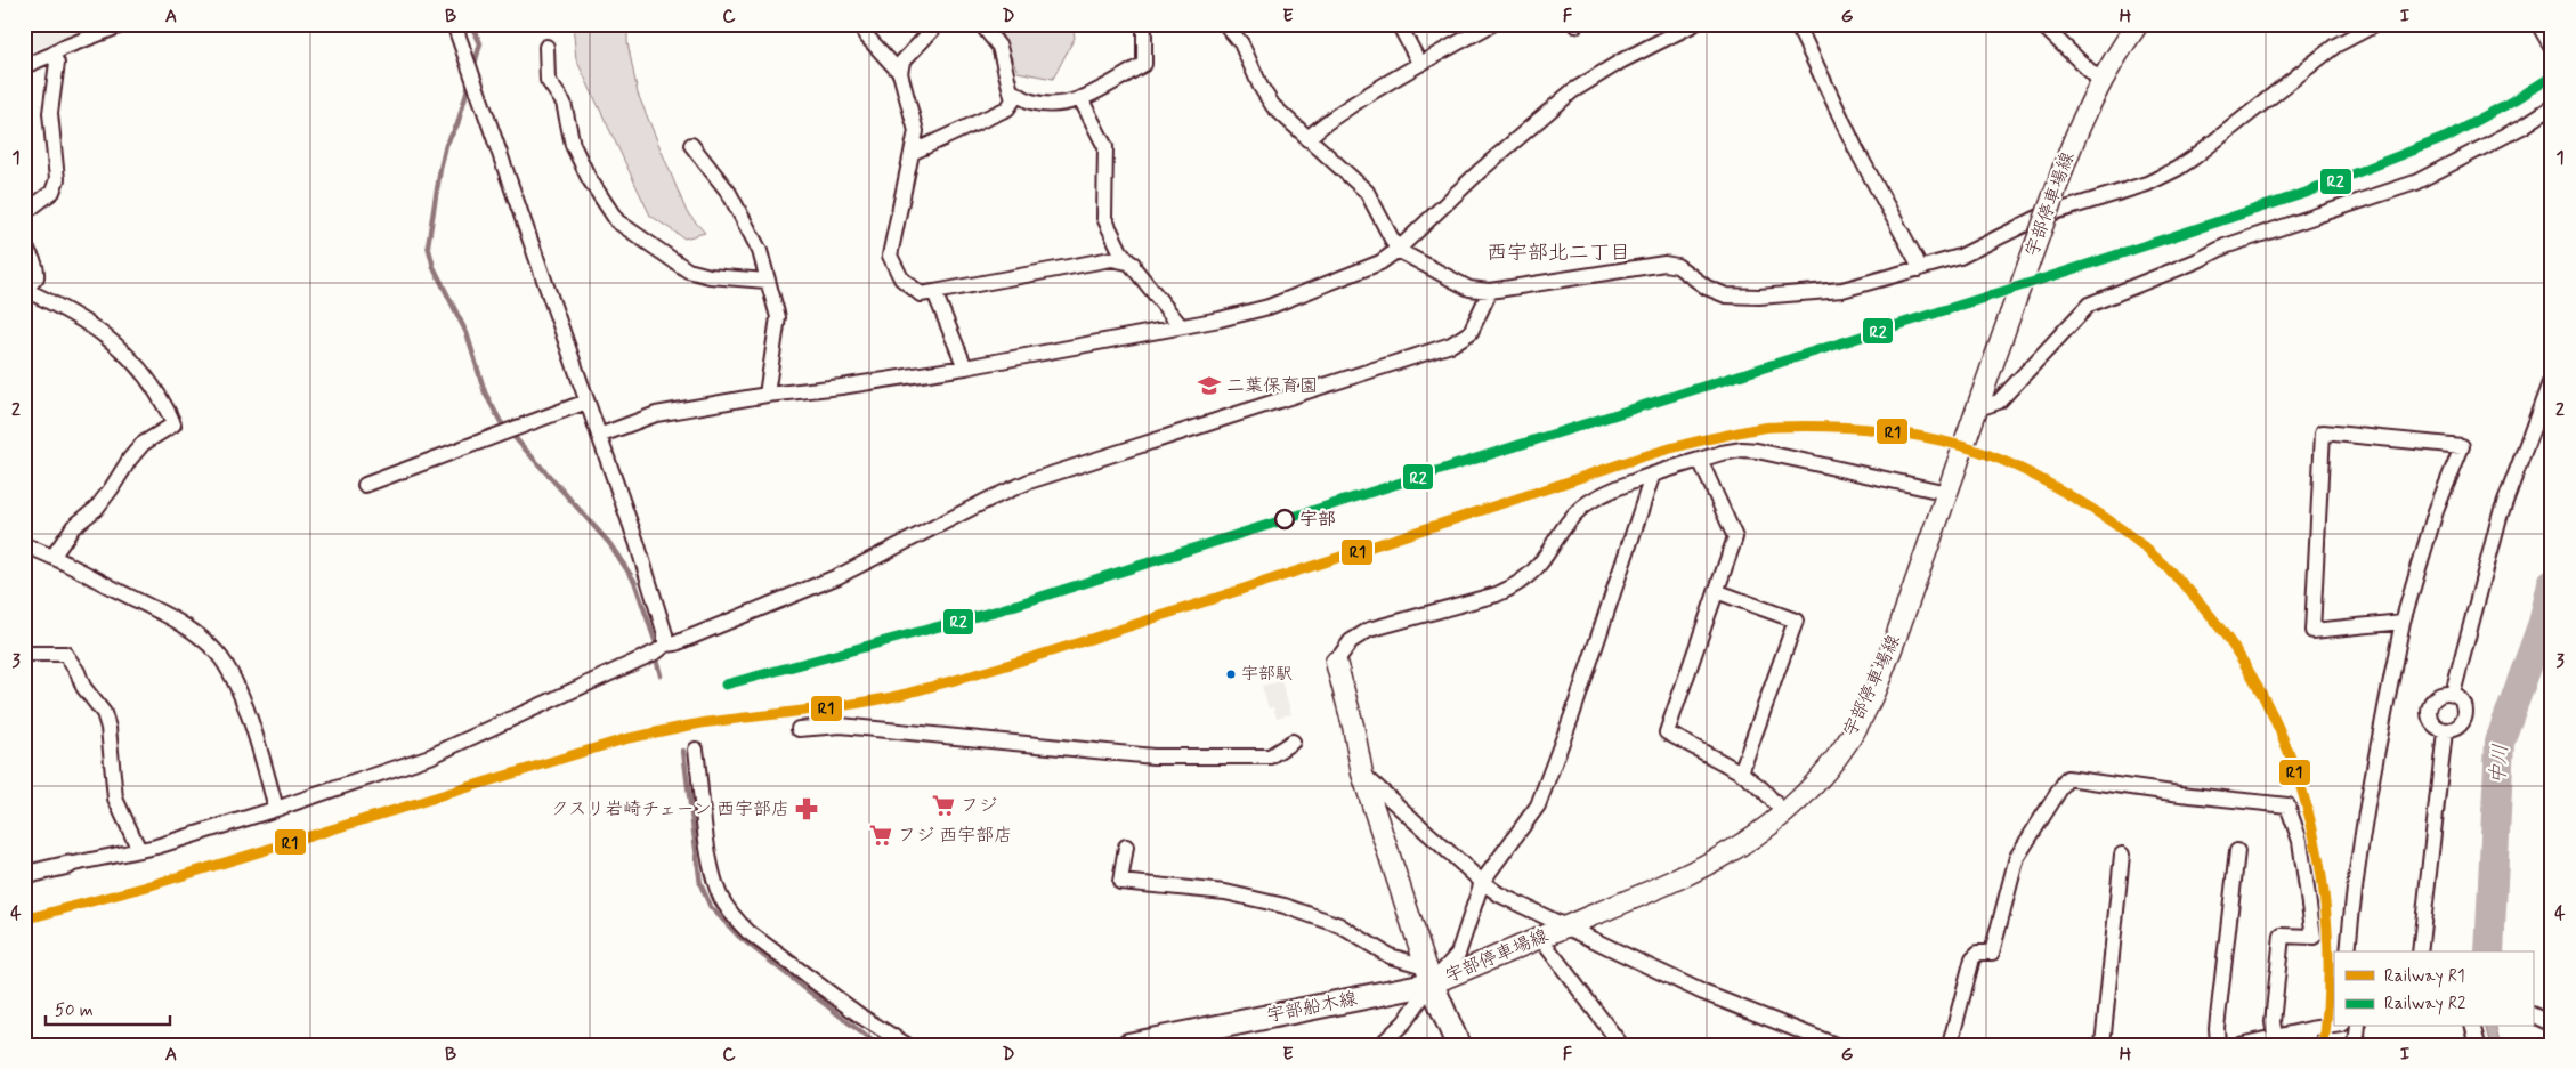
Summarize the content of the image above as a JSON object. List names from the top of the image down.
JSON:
{
  "streets": {
    "main road": ["宇部停車場線", "宇部船木線"]
  },
  "crossings": [
    ["宇部停車場線", "宇部船木線"]
  ],
  "districts": ["西宇部北二丁目"],
  "water": ["中川"],
  "places": {
    "school or university": ["二葉保育園"],
    "other": ["宇部", "宇部駅"],
    "supermarket": ["フジ", "フジ 西宇部店"],
    "pharmacy": ["クスリ岩崎チェーン 西宇部店"]
  },
  "lines": ["rail line R2", "rail line R1"],
  "legend": ["Railway R1", "Railway R2"],
  "scale_bar": "50 m",
  "grid": {
    "columns": [
      "A",
      "B",
      "C",
      "D",
      "E",
      "F",
      "G",
      "H",
      "I"
    ],
    "rows": [
      "1",
      "2",
      "3",
      "4"
    ]
  }
}
